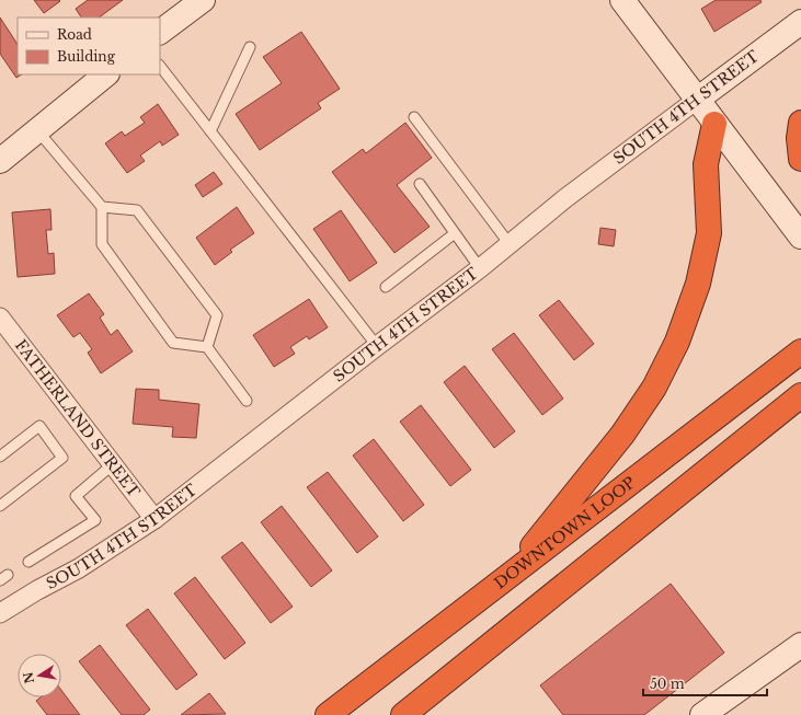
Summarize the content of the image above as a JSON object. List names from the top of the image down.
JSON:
{
  "streets": {
    "highway": ["DOWNTOWN LOOP"],
    "main road": ["SOUTH 4TH STREET"],
    "street": ["FATHERLAND STREET"]
  },
  "crossings": [
    ["SOUTH 4TH STREET", "FATHERLAND STREET"]
  ],
  "legend": ["Road", "Building"],
  "scale_bar": "50 m",
  "north": "left"
}
